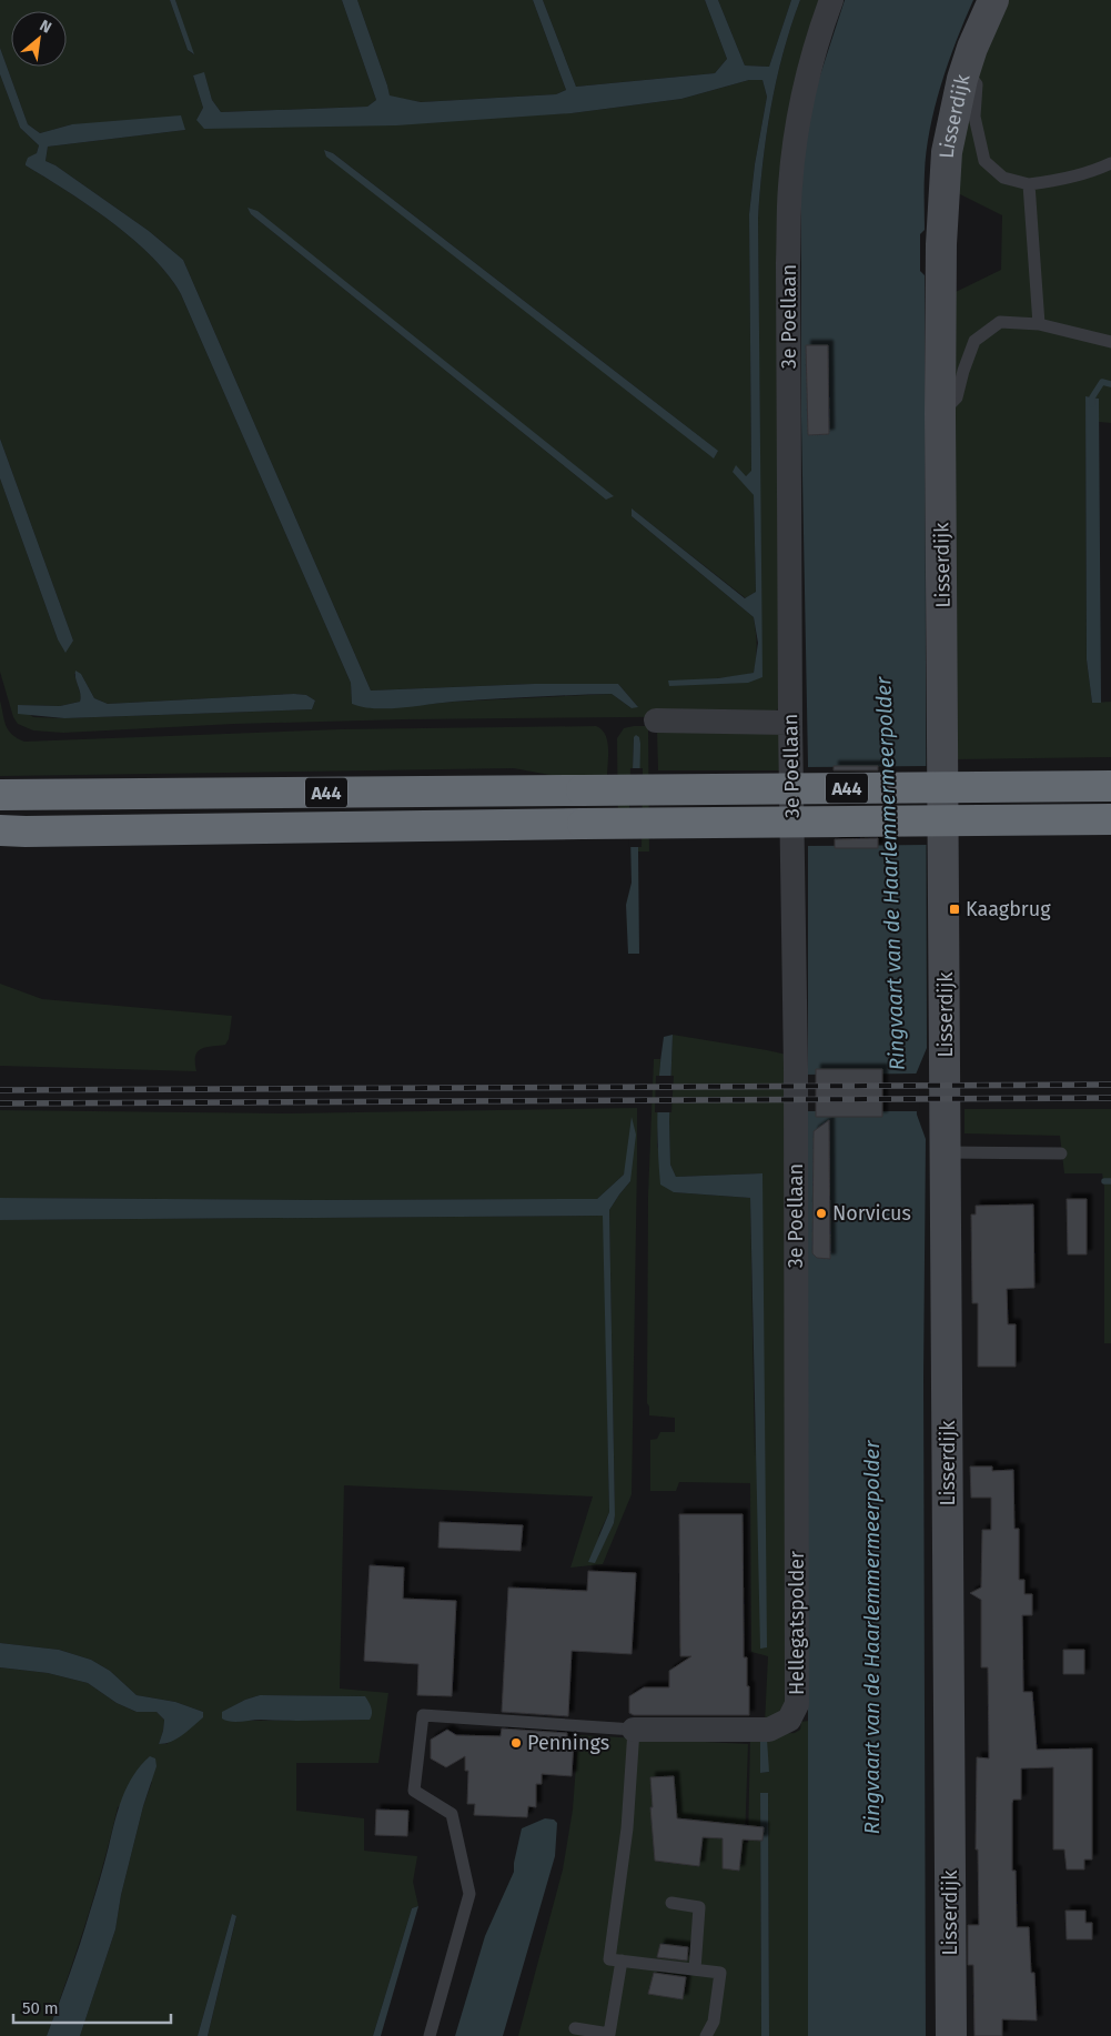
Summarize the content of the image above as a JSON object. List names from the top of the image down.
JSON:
{
  "streets": {
    "highway": ["A44"],
    "street": ["Lisserdijk", "3e Poellaan", "Hellegatspolder"]
  },
  "crossings": [
    ["3e Poellaan", "Hellegatspolder"]
  ],
  "water": ["Ringvaart van de Haarlemmermeerpolder"],
  "places": {
    "transit": ["Kaagbrug"],
    "other": ["Norvicus", "Pennings"]
  },
  "scale_bar": "50 m",
  "north": "top right"
}
